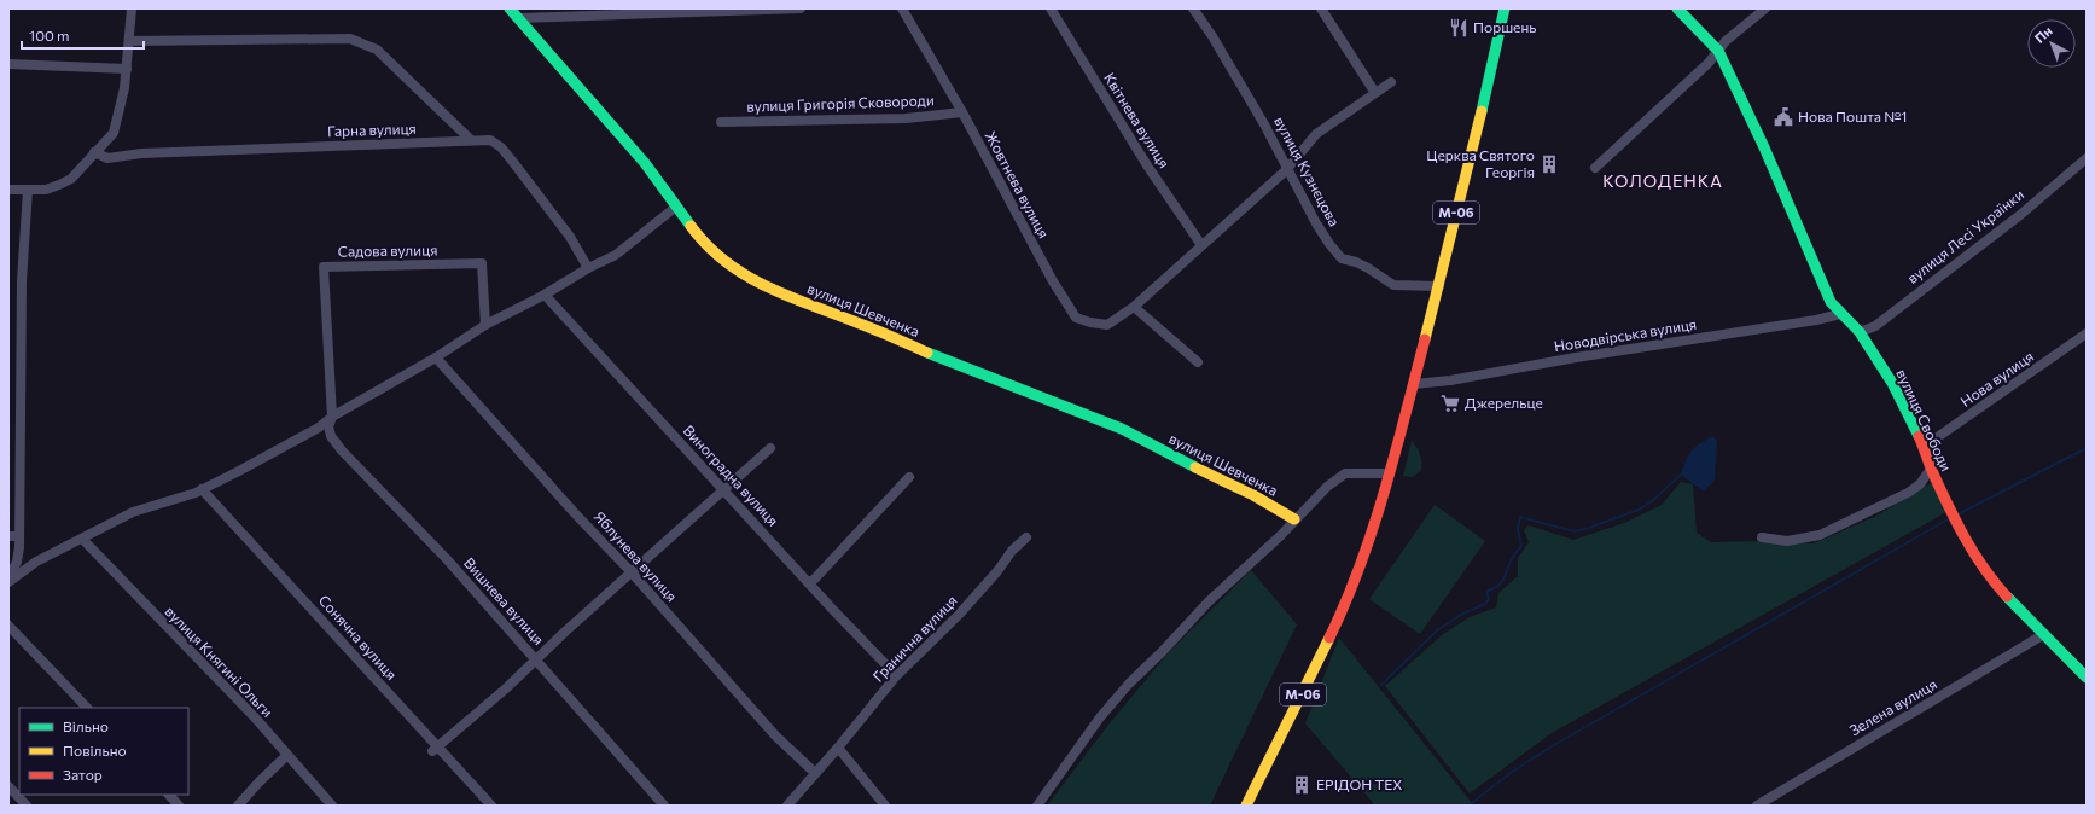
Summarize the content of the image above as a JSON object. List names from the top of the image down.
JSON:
{
  "streets": {
    "main road": ["М-06", "вулиця Шевченка", "вулиця Свободи"],
    "street": [
      "вулиця Григорія Сковороди",
      "Квітнева вулиця",
      "Гарна вулиця",
      "вулиця Кузнєцова",
      "Жовтнева вулиця",
      "вулиця Лесі Українки",
      "Садова вулиця",
      "Новодвірська вулиця",
      "Нова вулиця",
      "Виноградна вулиця",
      "Яблунева вулиця",
      "Вишнева вулиця",
      "Сонячна вулиця",
      "Гранична вулиця",
      "вулиця Княгині Ольги",
      "Зелена вулиця"
    ]
  },
  "crossings": [
    ["вулиця Григорія Сковороди", "Жовтнева вулиця"],
    ["Квітнева вулиця", "Жовтнева вулиця"],
    ["вулиця Кузнєцова", "Жовтнева вулиця"],
    ["вулиця Кузнєцова", "М-06"],
    ["М-06", "Новодвірська вулиця"],
    ["вулиця Лесі Українки", "вулиця Свободи"],
    ["Садова вулиця", "Вишнева вулиця"],
    ["Новодвірська вулиця", "вулиця Свободи"],
    ["Нова вулиця", "вулиця Свободи"],
    ["вулиця Свободи", "Зелена вулиця"],
    ["Виноградна вулиця", "Гранична вулиця"],
    ["Яблунева вулиця", "Гранична вулиця"]
  ],
  "districts": ["КОЛОДЕНКА"],
  "places": {
    "restaurant": ["Поршень"],
    "public building": ["Нова Пошта №1"],
    "building": ["Церква Святого Георгія", "ЕРІДОН ТЕХ"],
    "supermarket": ["Джерельце"]
  },
  "legend": ["Вільно", "Повільно", "Затор"],
  "scale_bar": "100 m",
  "north": "top left"
}
